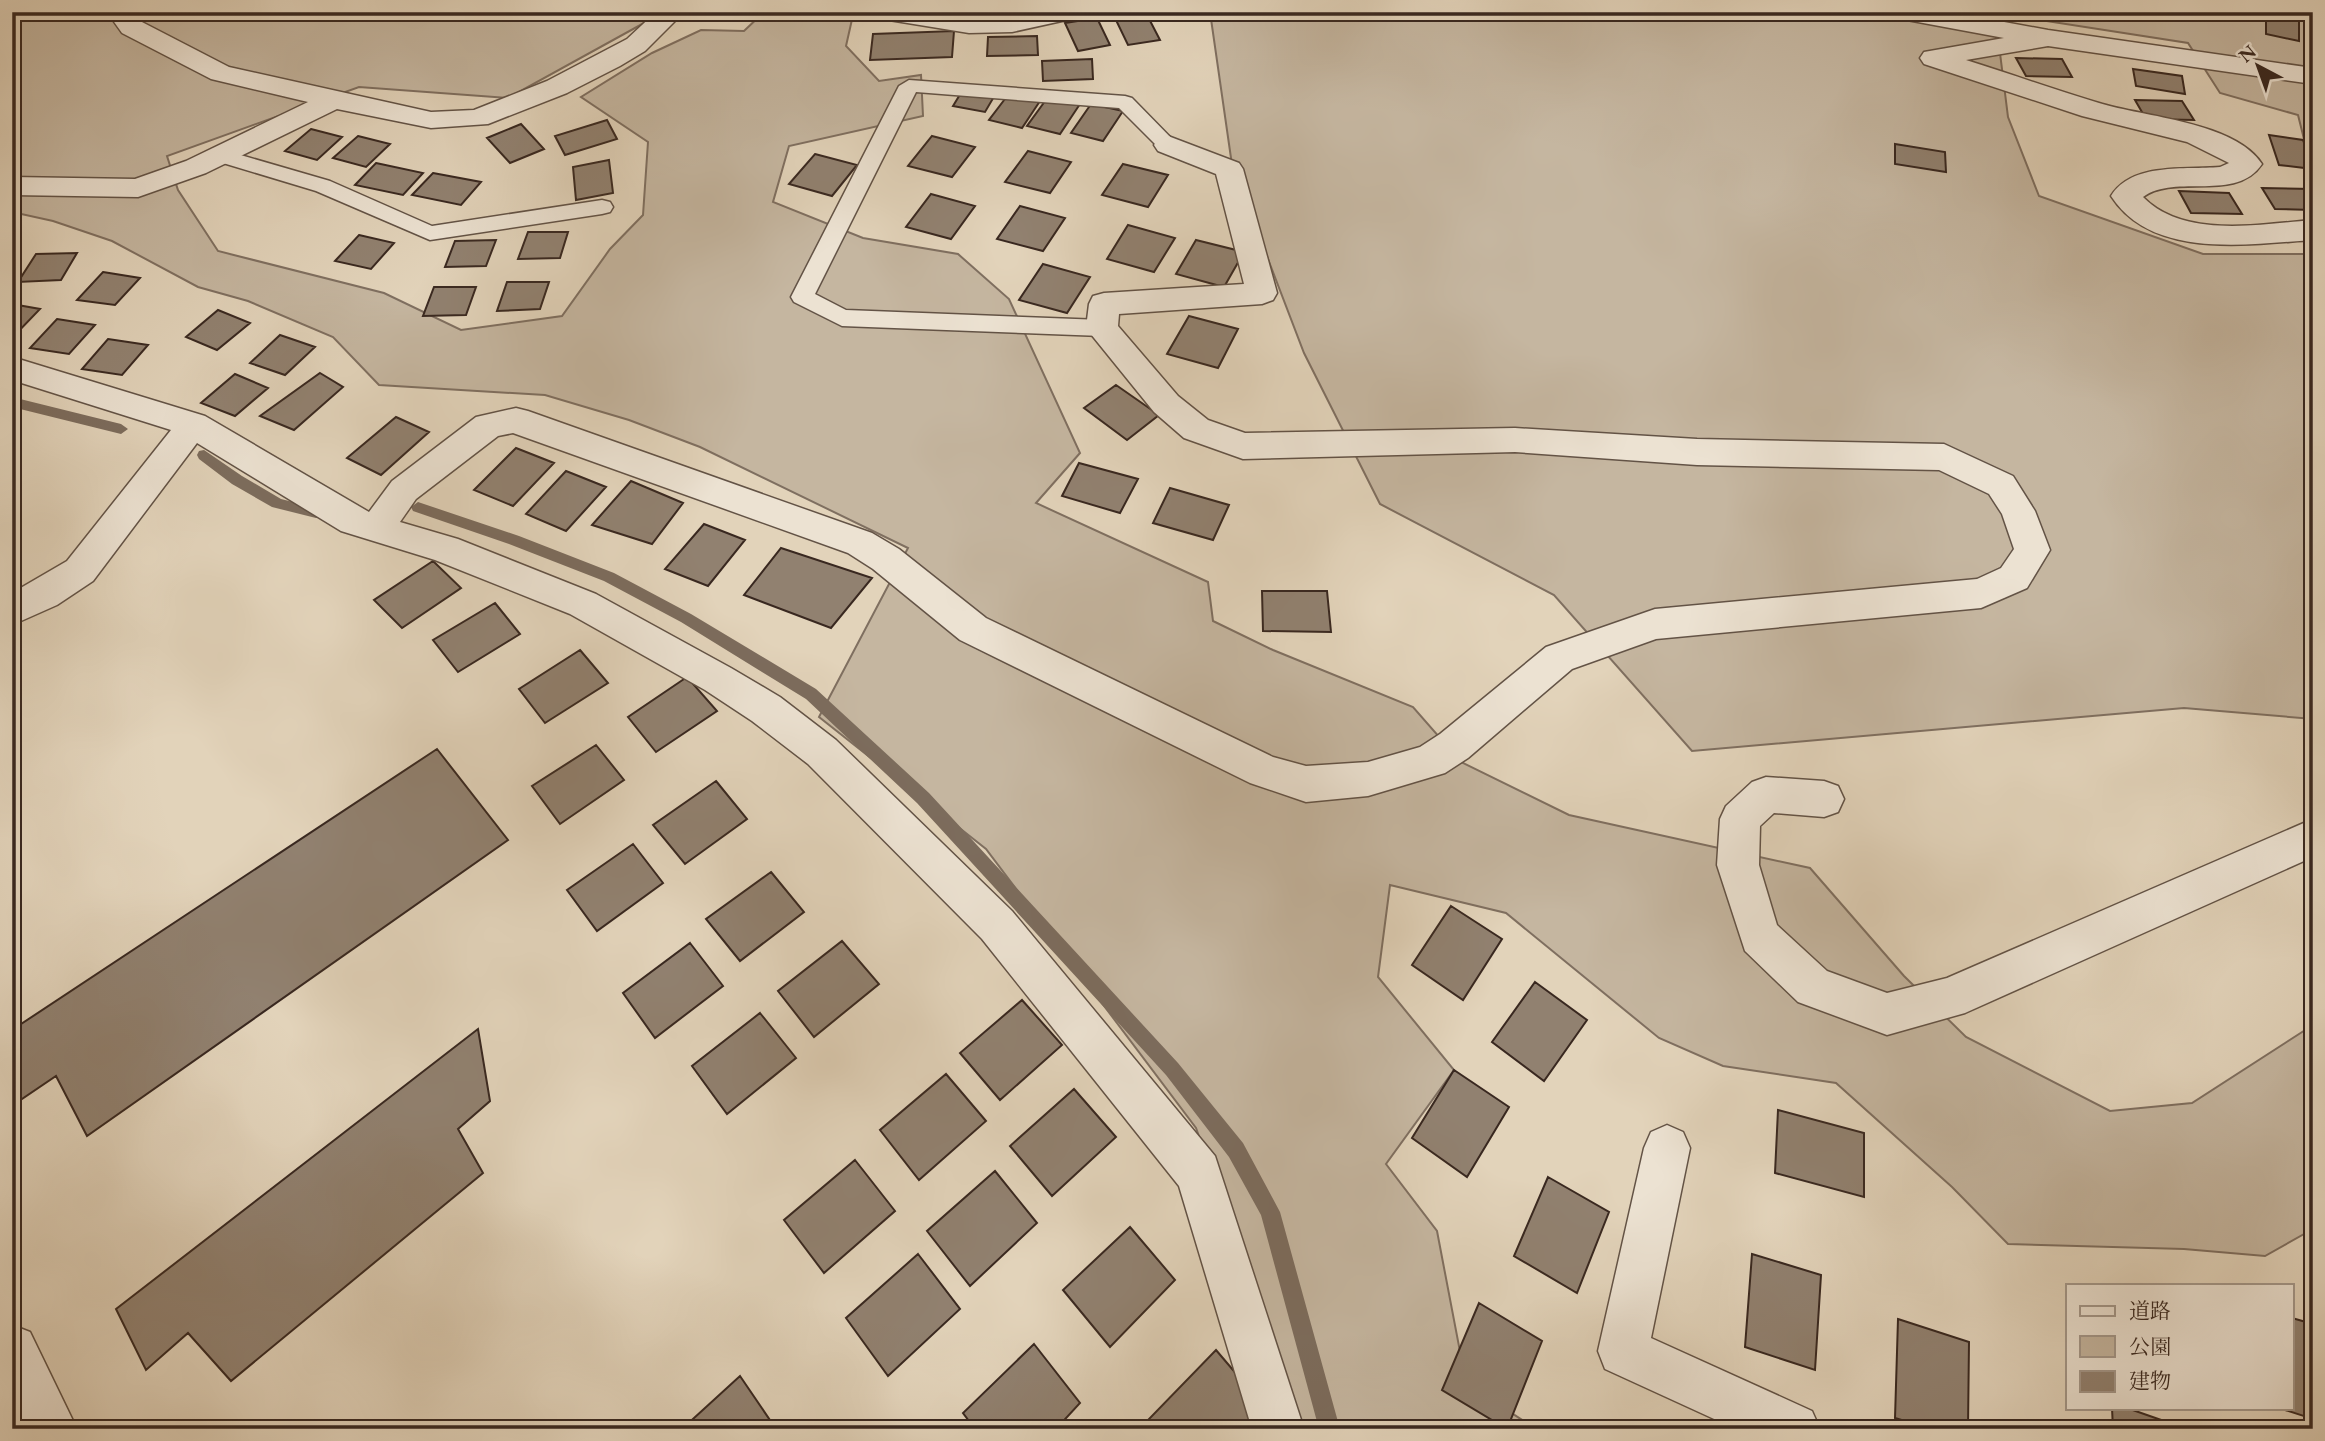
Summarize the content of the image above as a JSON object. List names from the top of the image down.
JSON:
{
  "legend": ["道路", "公園", "建物"],
  "north": "top left"
}
